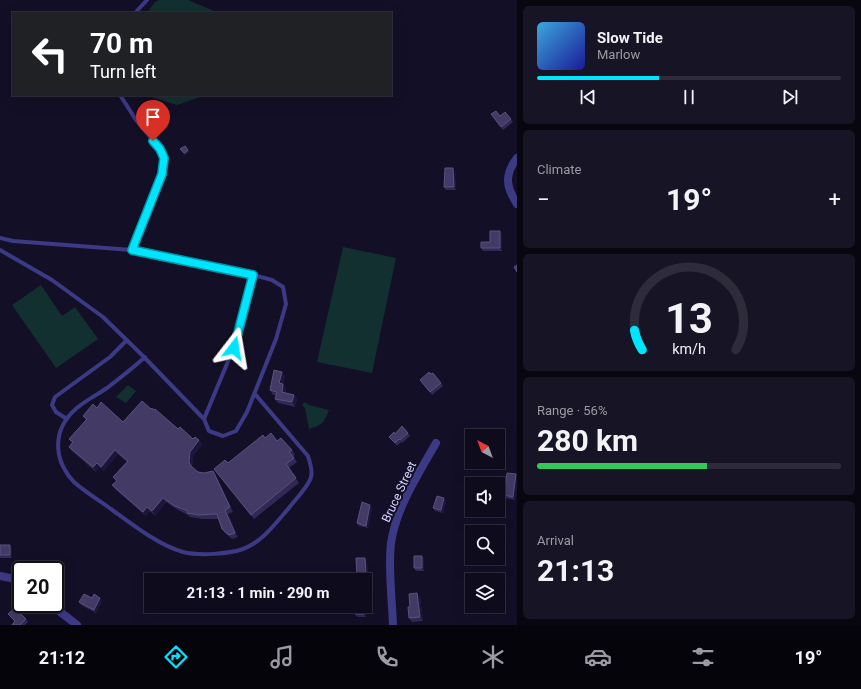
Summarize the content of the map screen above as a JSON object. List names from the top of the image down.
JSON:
{
  "streets": {
    "street": ["Bruce Street"]
  },
  "north": "top left",
  "page": {
    "turn": ["70 m", "Turn left"],
    "song": ["Slow Tide", "Marlow"],
    "tile": [
      "Climate",
      ["Range · 56%", "280 km"],
      ["Arrival", "21:13"]
    ],
    "heat": ["−", "19°", "+"],
    "limit": "20",
    "trip": "21:13 · 1 min · 290 m",
    "tabs": ["21:12", "19°"],
    "gauge": ["13", "km/h"]
  }
}
